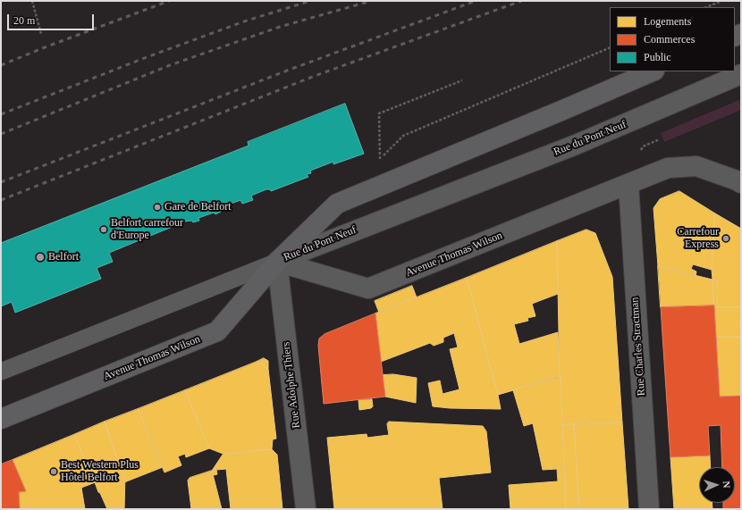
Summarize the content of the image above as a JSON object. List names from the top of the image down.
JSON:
{
  "streets": {
    "street": [
      "Rue du Pont Neuf",
      "Avenue Thomas Wilson",
      "Rue Charles Stractman",
      "Rue Adolphe Thiers"
    ]
  },
  "crossings": [
    ["Rue du Pont Neuf", "Avenue Thomas Wilson"],
    ["Rue du Pont Neuf", "Rue Adolphe Thiers"],
    ["Avenue Thomas Wilson", "Rue Charles Stractman"],
    ["Avenue Thomas Wilson", "Rue Adolphe Thiers"]
  ],
  "places": [
    "Gare de Belfort",
    "Belfort carrefour d'Europe",
    "Carrefour Express",
    "Belfort",
    "Best Western Plus Hôtel Belfort"
  ],
  "legend": ["Logements", "Commerces", "Public"],
  "scale_bar": "20 m",
  "north": "right"
}
